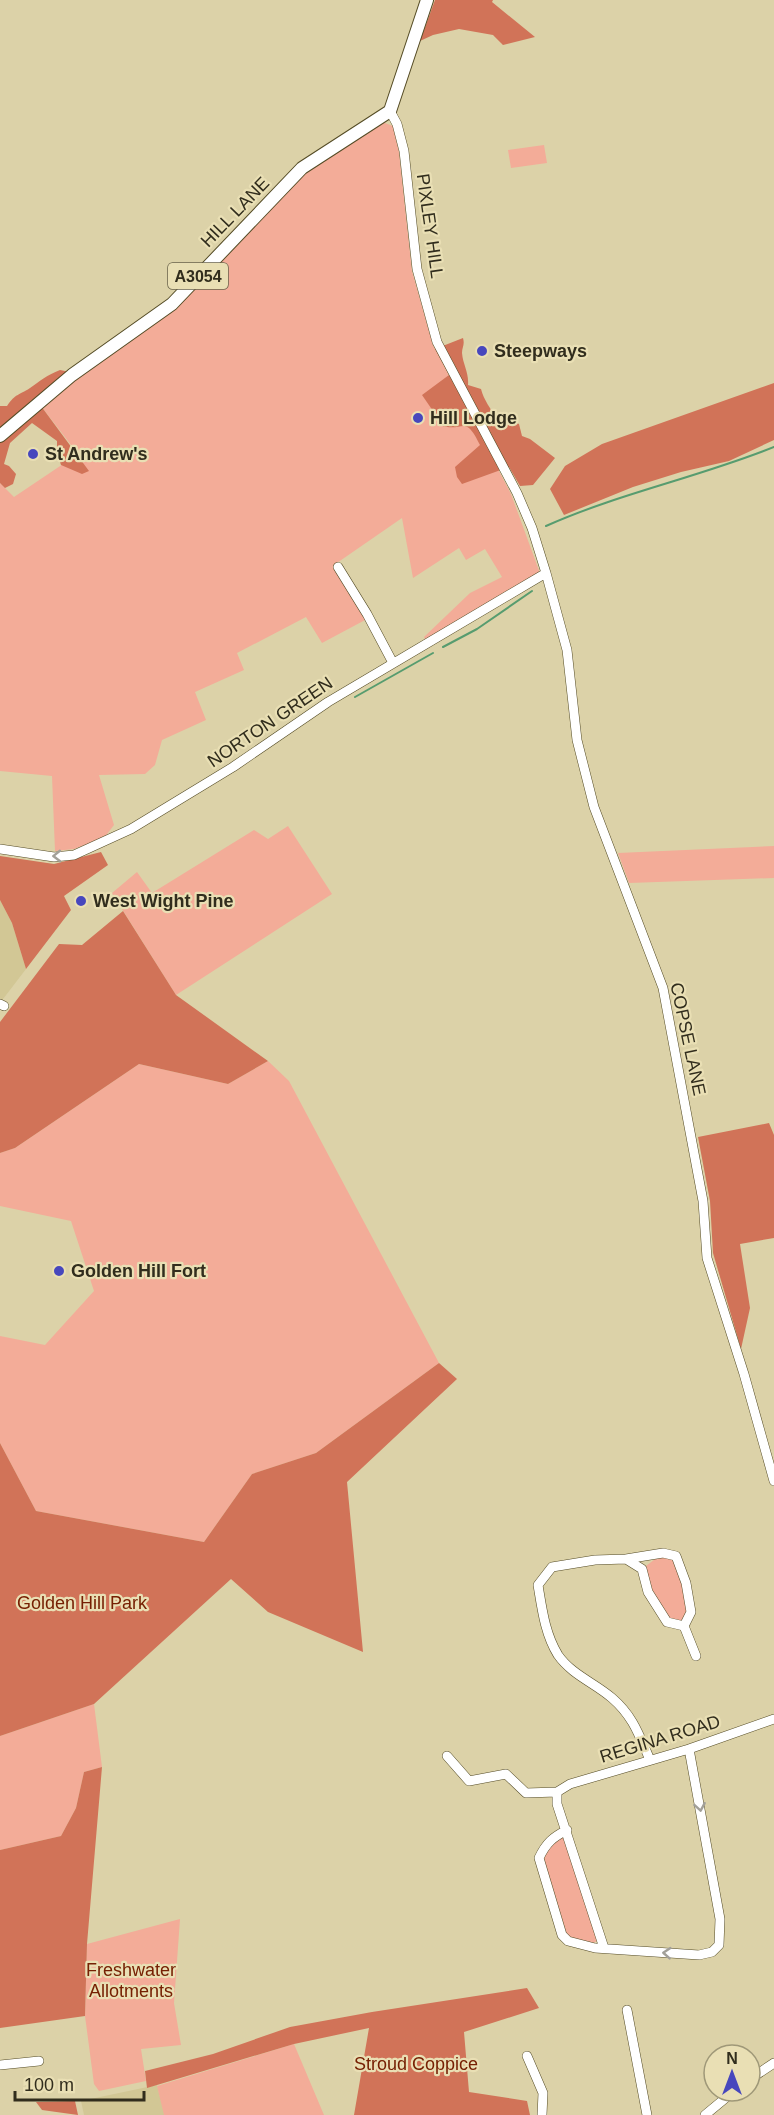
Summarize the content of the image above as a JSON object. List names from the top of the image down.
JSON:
{
  "streets": {
    "main road": ["HILL LANE", "A3054"],
    "street": [
      "PIXLEY HILL",
      "NORTON GREEN",
      "COPSE LANE",
      "REGINA ROAD"
    ]
  },
  "crossings": [
    ["HILL LANE", "PIXLEY HILL"],
    ["PIXLEY HILL", "NORTON GREEN"],
    ["PIXLEY HILL", "COPSE LANE"],
    ["NORTON GREEN", "COPSE LANE"]
  ],
  "one_way": ["NORTON GREEN"],
  "parks": ["Golden Hill Park", "Freshwater Allotments", "Stroud Coppice"],
  "places": [
    "Steepways",
    "Hill Lodge",
    "St Andrew's",
    "West Wight Pine",
    "Golden Hill Fort"
  ],
  "scale_bar": "100 m",
  "north": "top"
}
